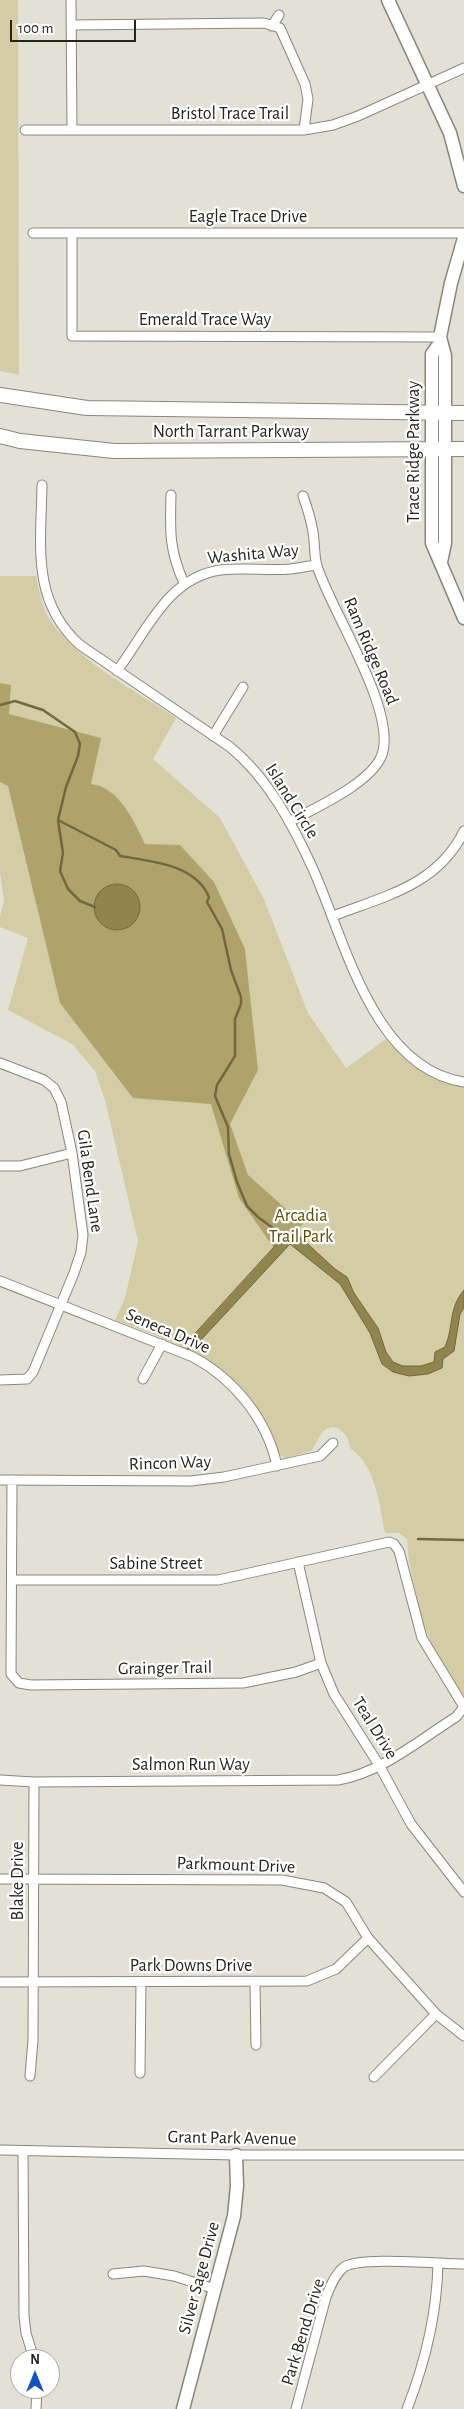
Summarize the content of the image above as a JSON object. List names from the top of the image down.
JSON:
{
  "streets": {
    "main road": ["North Tarrant Parkway"],
    "street": [
      "Bristol Trace Trail",
      "Eagle Trace Drive",
      "Emerald Trace Way",
      "Trace Ridge Parkway",
      "Washita Way",
      "Ram Ridge Road",
      "Island Circle",
      "Gila Bend Lane",
      "Seneca Drive",
      "Rincon Way",
      "Sabine Street",
      "Grainger Trail",
      "Teal Drive",
      "Salmon Run Way",
      "Parkmount Drive",
      "Blake Drive",
      "Park Downs Drive",
      "Grant Park Avenue",
      "Silver Sage Drive",
      "Park Bend Drive"
    ]
  },
  "crossings": [
    ["Eagle Trace Drive", "Emerald Trace Way"],
    ["Emerald Trace Way", "Trace Ridge Parkway"],
    ["North Tarrant Parkway", "Trace Ridge Parkway"],
    ["Washita Way", "Ram Ridge Road"],
    ["Washita Way", "Island Circle"],
    ["Ram Ridge Road", "Island Circle"],
    ["Gila Bend Lane", "Seneca Drive"],
    ["Seneca Drive", "Rincon Way"],
    ["Sabine Street", "Grainger Trail"],
    ["Sabine Street", "Teal Drive"],
    ["Sabine Street", "Salmon Run Way"],
    ["Grainger Trail", "Teal Drive"],
    ["Teal Drive", "Salmon Run Way"],
    ["Salmon Run Way", "Blake Drive"],
    ["Parkmount Drive", "Blake Drive"],
    ["Parkmount Drive", "Park Downs Drive"],
    ["Blake Drive", "Park Downs Drive"],
    ["Grant Park Avenue", "Silver Sage Drive"]
  ],
  "parks": ["Arcadia Trail Park"],
  "scale_bar": "100 m",
  "north": "top"
}
